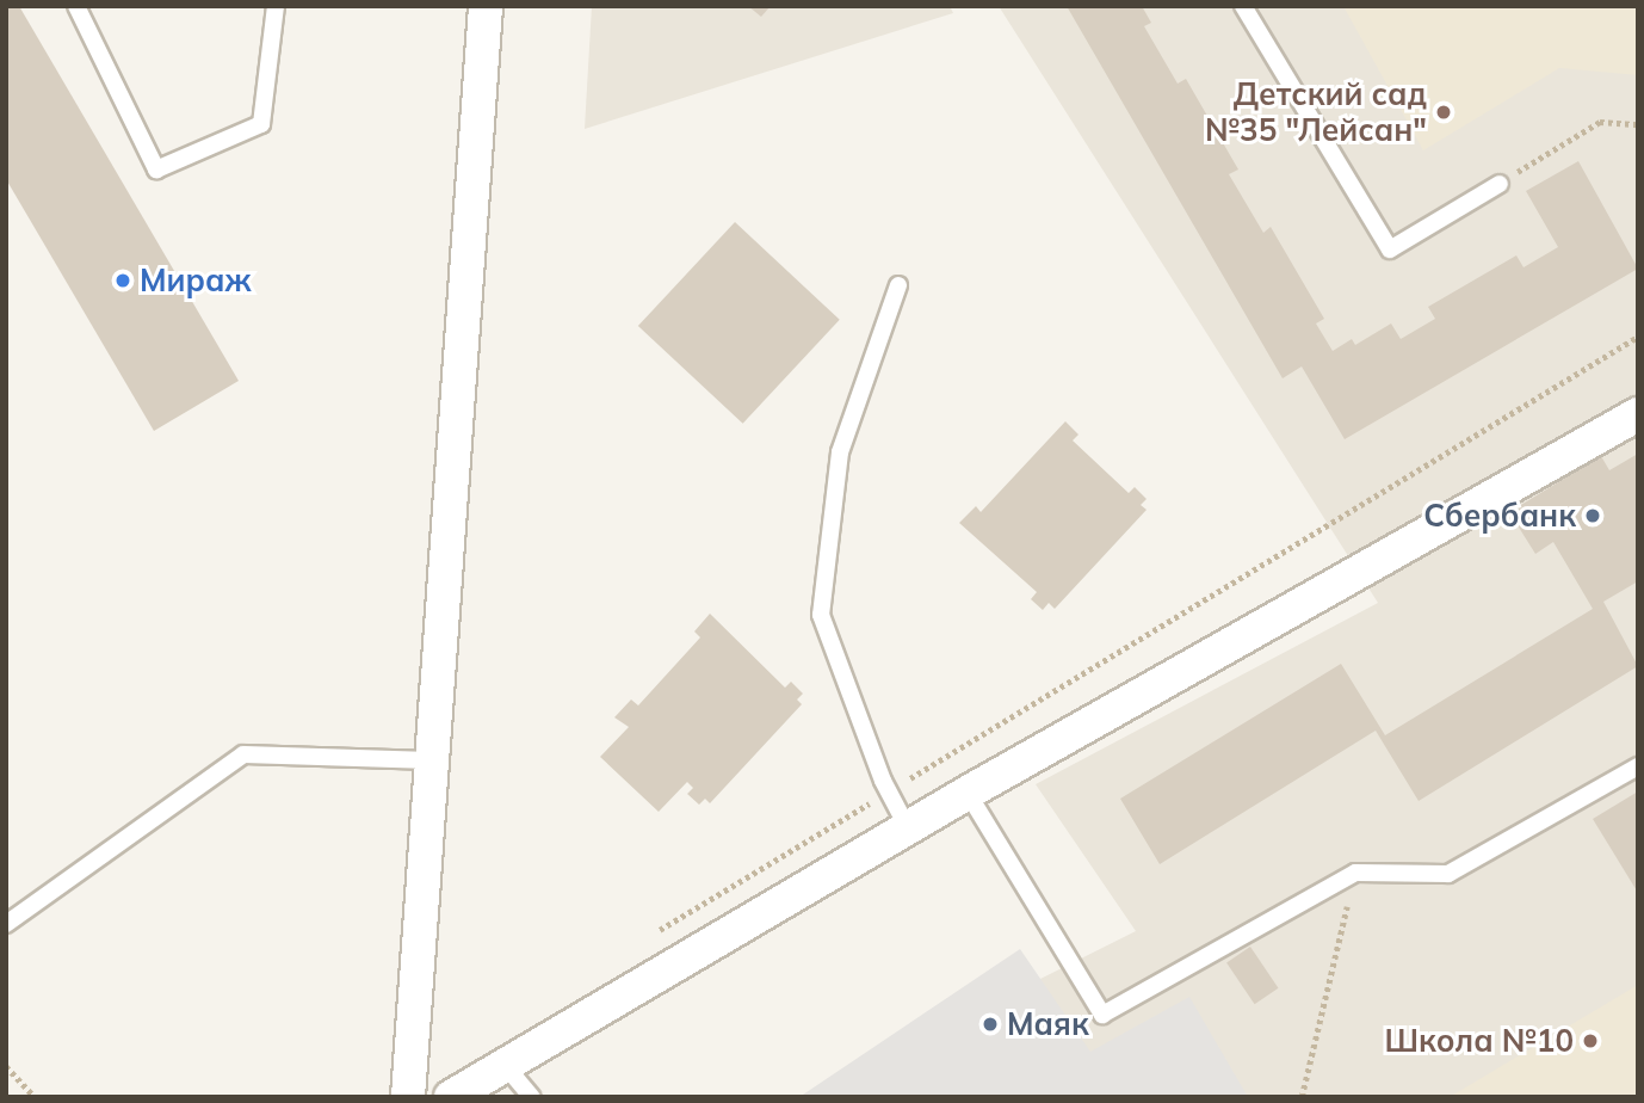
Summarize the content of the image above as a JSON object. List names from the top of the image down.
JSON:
{
  "places": [
    "Детский сад №35 \"Лейсан\"",
    "Мираж",
    "Сбербанк",
    "Маяк",
    "Школа №10"
  ]
}
